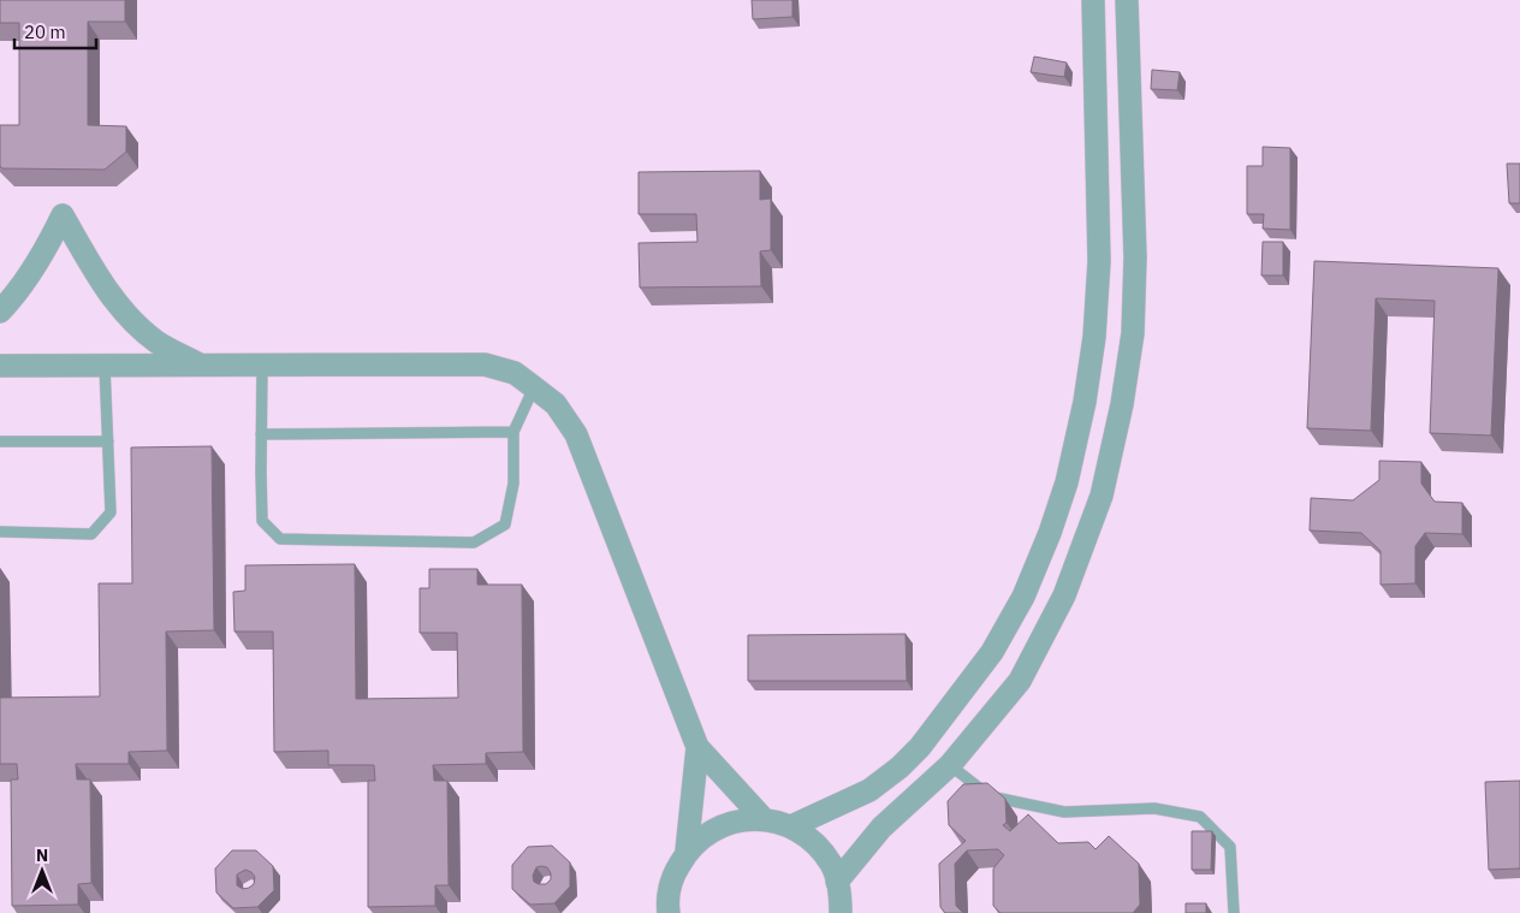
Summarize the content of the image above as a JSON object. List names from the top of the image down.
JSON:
{
  "scale_bar": "20 m",
  "north": "top"
}
